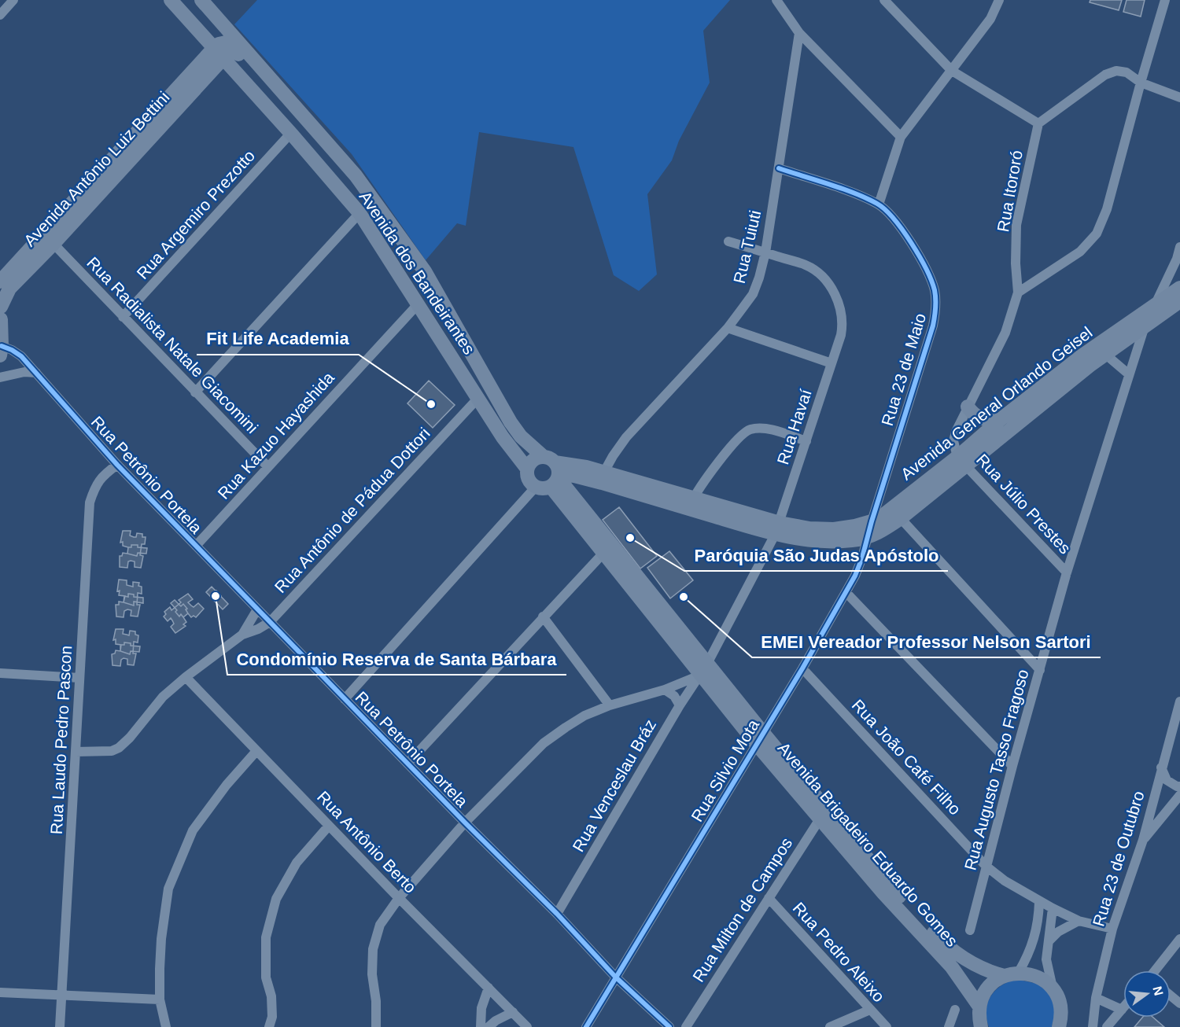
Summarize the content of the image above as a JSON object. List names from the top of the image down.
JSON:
{
  "streets": {
    "main road": [
      "Avenida Antônio Luiz Bettini",
      "Avenida dos Bandeirantes",
      "Avenida General Orlando Geisel",
      "Avenida Brigadeiro Eduardo Gomes"
    ],
    "street": [
      "Rua Itororó",
      "Rua Argemiro Prezotto",
      "Rua Tuiuti",
      "Rua Radialista Natale Giacomini",
      "Rua 23 de Maio",
      "Rua Havaí",
      "Rua Kazuo Hayashida",
      "Rua Petrônio Portela",
      "Rua Júlio Prestes",
      "Rua Antônio de Pádua Dottori",
      "Rua Laudo Pedro Pascon",
      "Rua João Café Filho",
      "Rua Augusto Tasso Fragoso",
      "Rua Silvio Mota",
      "Rua Venceslau Bráz",
      "Rua Antônio Berto",
      "Rua 23 de Outubro",
      "Rua Milton de Campos",
      "Rua Pedro Aleixo"
    ]
  },
  "crossings": [
    ["Avenida Antônio Luiz Bettini", "Avenida dos Bandeirantes"],
    ["Avenida Antônio Luiz Bettini", "Rua Radialista Natale Giacomini"],
    ["Rua Itororó", "Avenida General Orlando Geisel"],
    ["Rua Itororó", "Rua Júlio Prestes"],
    ["Rua Argemiro Prezotto", "Avenida dos Bandeirantes"],
    ["Rua Argemiro Prezotto", "Rua Radialista Natale Giacomini"],
    ["Rua Tuiuti", "Rua 23 de Maio"],
    ["Rua Tuiuti", "Avenida General Orlando Geisel"],
    ["Rua Tuiuti", "Rua Havaí"],
    ["Avenida dos Bandeirantes", "Avenida General Orlando Geisel"],
    ["Avenida dos Bandeirantes", "Rua Kazuo Hayashida"],
    ["Avenida dos Bandeirantes", "Rua Antônio de Pádua Dottori"],
    ["Avenida dos Bandeirantes", "Avenida Brigadeiro Eduardo Gomes"],
    ["Rua Radialista Natale Giacomini", "Rua Kazuo Hayashida"],
    ["Rua 23 de Maio", "Avenida General Orlando Geisel"],
    ["Rua 23 de Maio", "Rua Silvio Mota"],
    ["Avenida General Orlando Geisel", "Rua Havaí"],
    ["Avenida General Orlando Geisel", "Rua Júlio Prestes"],
    ["Avenida General Orlando Geisel", "Rua Augusto Tasso Fragoso"],
    ["Avenida General Orlando Geisel", "Rua Silvio Mota"],
    ["Avenida General Orlando Geisel", "Avenida Brigadeiro Eduardo Gomes"],
    ["Rua Havaí", "Rua Venceslau Bráz"],
    ["Rua Havaí", "Avenida Brigadeiro Eduardo Gomes"],
    ["Rua Kazuo Hayashida", "Rua Petrônio Portela"],
    ["Rua Petrônio Portela", "Rua Antônio de Pádua Dottori"],
    ["Rua Petrônio Portela", "Rua Laudo Pedro Pascon"],
    ["Rua Petrônio Portela", "Rua Silvio Mota"],
    ["Rua Petrônio Portela", "Rua Venceslau Bráz"],
    ["Rua Júlio Prestes", "Rua Augusto Tasso Fragoso"],
    ["Rua Antônio de Pádua Dottori", "Rua Laudo Pedro Pascon"],
    ["Rua Antônio de Pádua Dottori", "Rua Antônio Berto"],
    ["Rua João Café Filho", "Rua Augusto Tasso Fragoso"],
    ["Rua João Café Filho", "Rua Silvio Mota"],
    ["Rua João Café Filho", "Rua 23 de Outubro"],
    ["Rua Silvio Mota", "Avenida Brigadeiro Eduardo Gomes"],
    ["Rua Venceslau Bráz", "Avenida Brigadeiro Eduardo Gomes"],
    ["Avenida Brigadeiro Eduardo Gomes", "Rua Milton de Campos"],
    ["Rua Milton de Campos", "Rua Pedro Aleixo"]
  ],
  "places": [
    "Fit Life Academia",
    "Paróquia São Judas Apóstolo",
    "Condomínio Reserva de Santa Bárbara",
    "EMEI Vereador Professor Nelson Sartori"
  ],
  "north": "right"
}
